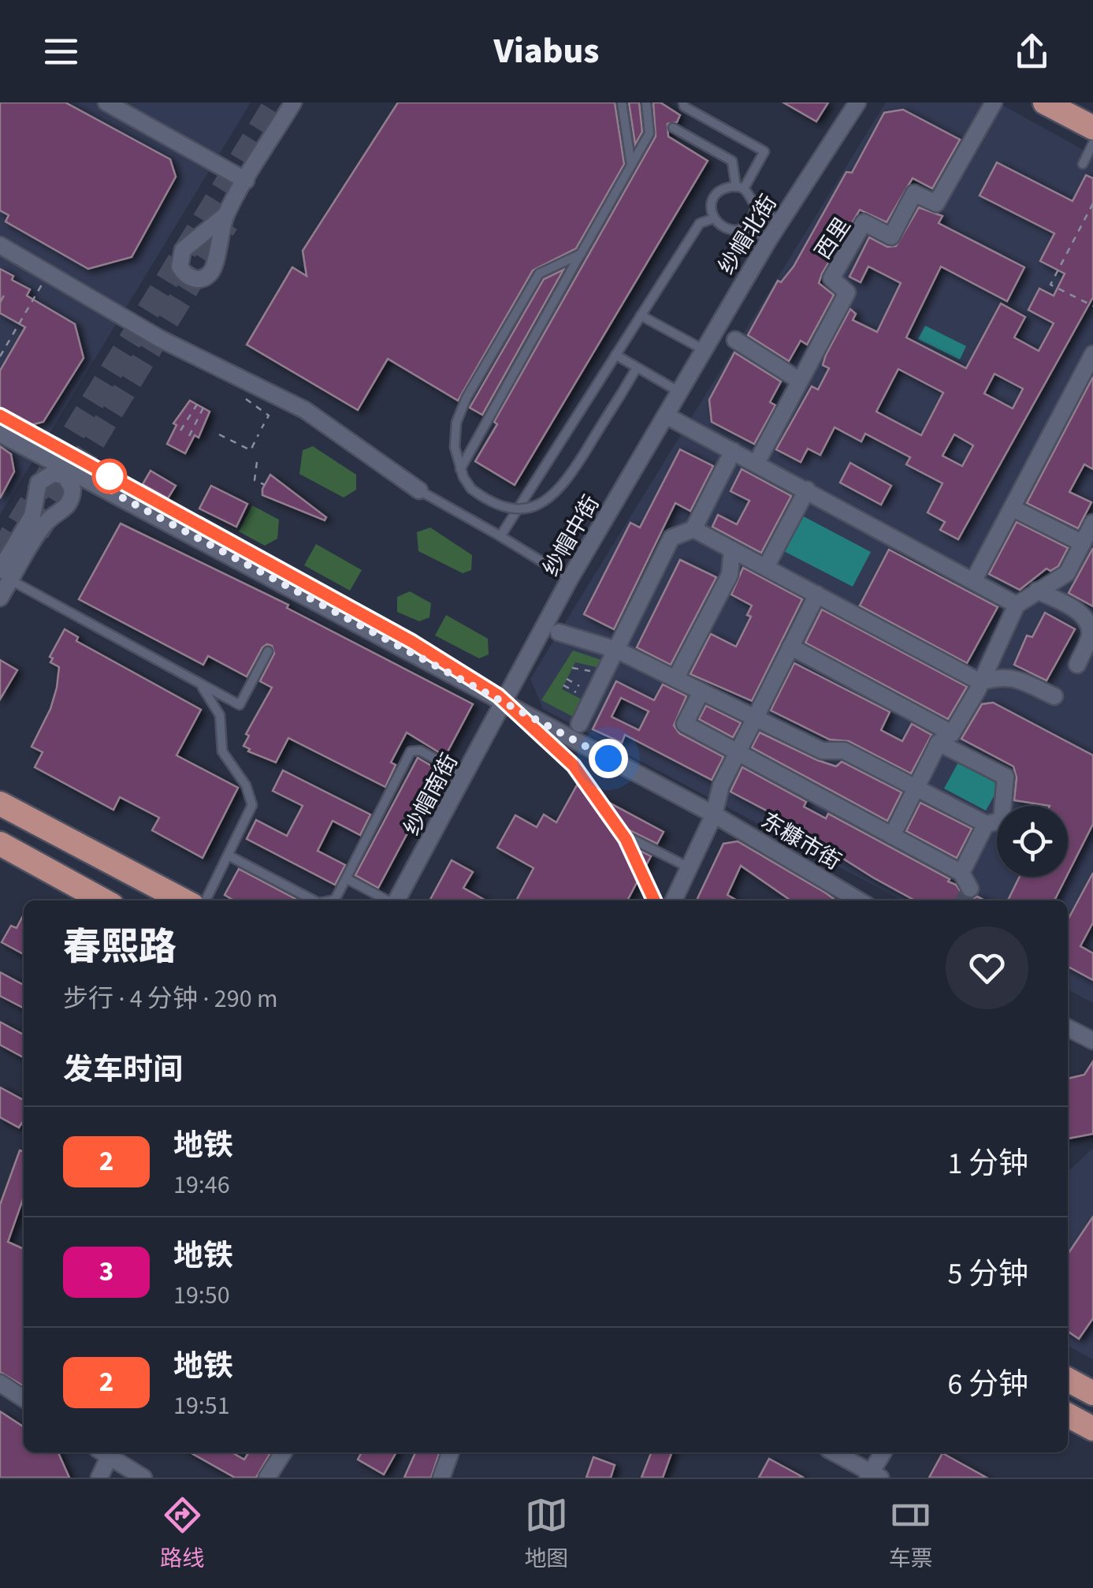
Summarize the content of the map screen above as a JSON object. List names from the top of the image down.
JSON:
{
  "streets": {
    "street": [
      "纱帽北街",
      "西里",
      "纱帽中街",
      "纱帽南街",
      "东糠市街"
    ]
  },
  "crossings": [
    ["纱帽北街", "纱帽中街"],
    ["纱帽中街", "纱帽南街"],
    ["纱帽中街", "东糠市街"],
    ["纱帽南街", "东糠市街"]
  ],
  "lines": ["metro line 2"],
  "page": {
    "header": "Viabus",
    "heading": [
      ["春熙路", "步行 · 4 分钟 · 290 m"],
      "发车时间"
    ],
    "list": [
      {
        "mark": "2",
        "name": "地铁",
        "note": "19:46",
        "value": "1 分钟"
      },
      {
        "mark": "3",
        "name": "地铁",
        "note": "19:50",
        "value": "5 分钟"
      },
      {
        "mark": "2",
        "name": "地铁",
        "note": "19:51",
        "value": "6 分钟"
      }
    ],
    "tabs": ["路线", "地图", "车票"]
  }
}
